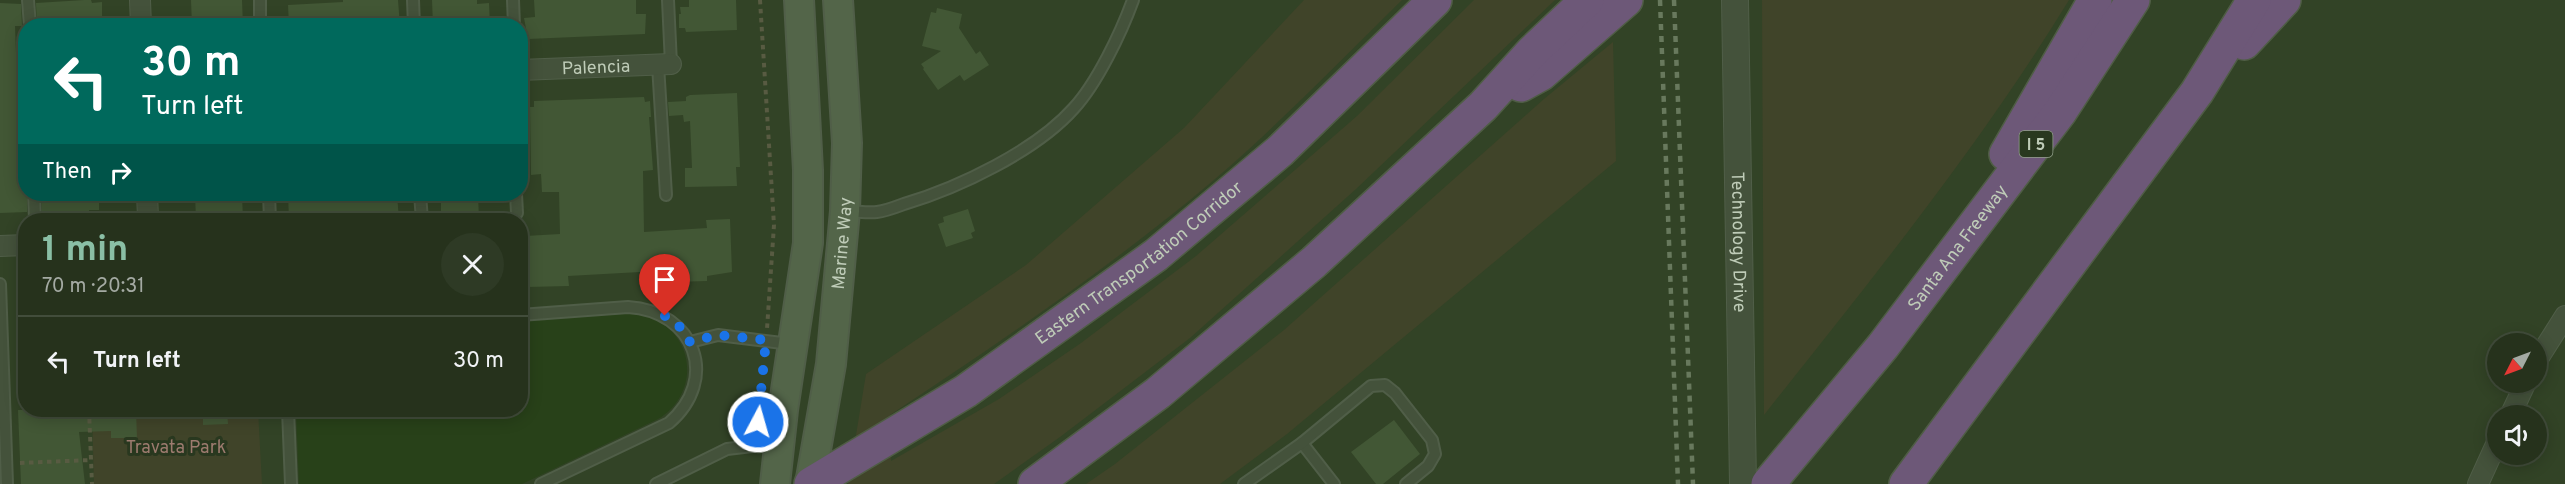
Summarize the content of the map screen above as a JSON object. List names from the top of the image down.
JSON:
{
  "streets": {
    "highway": ["I 5", "Santa Ana Freeway", "Eastern Transportation Corridor"],
    "main road": ["Marine Way"],
    "street": ["Palencia", "Technology Drive"]
  },
  "crossings": [
    ["Marine Way", "Eastern Transportation Corridor"]
  ],
  "parks": ["Travata Park"],
  "north": "bottom left",
  "page": {
    "turn": ["30 m", "Turn left"],
    "then": "Then",
    "heading": ["1 min", "70 m · 20:31"],
    "list": [
      {
        "name": "Turn left",
        "value": "30 m"
      }
    ]
  }
}
